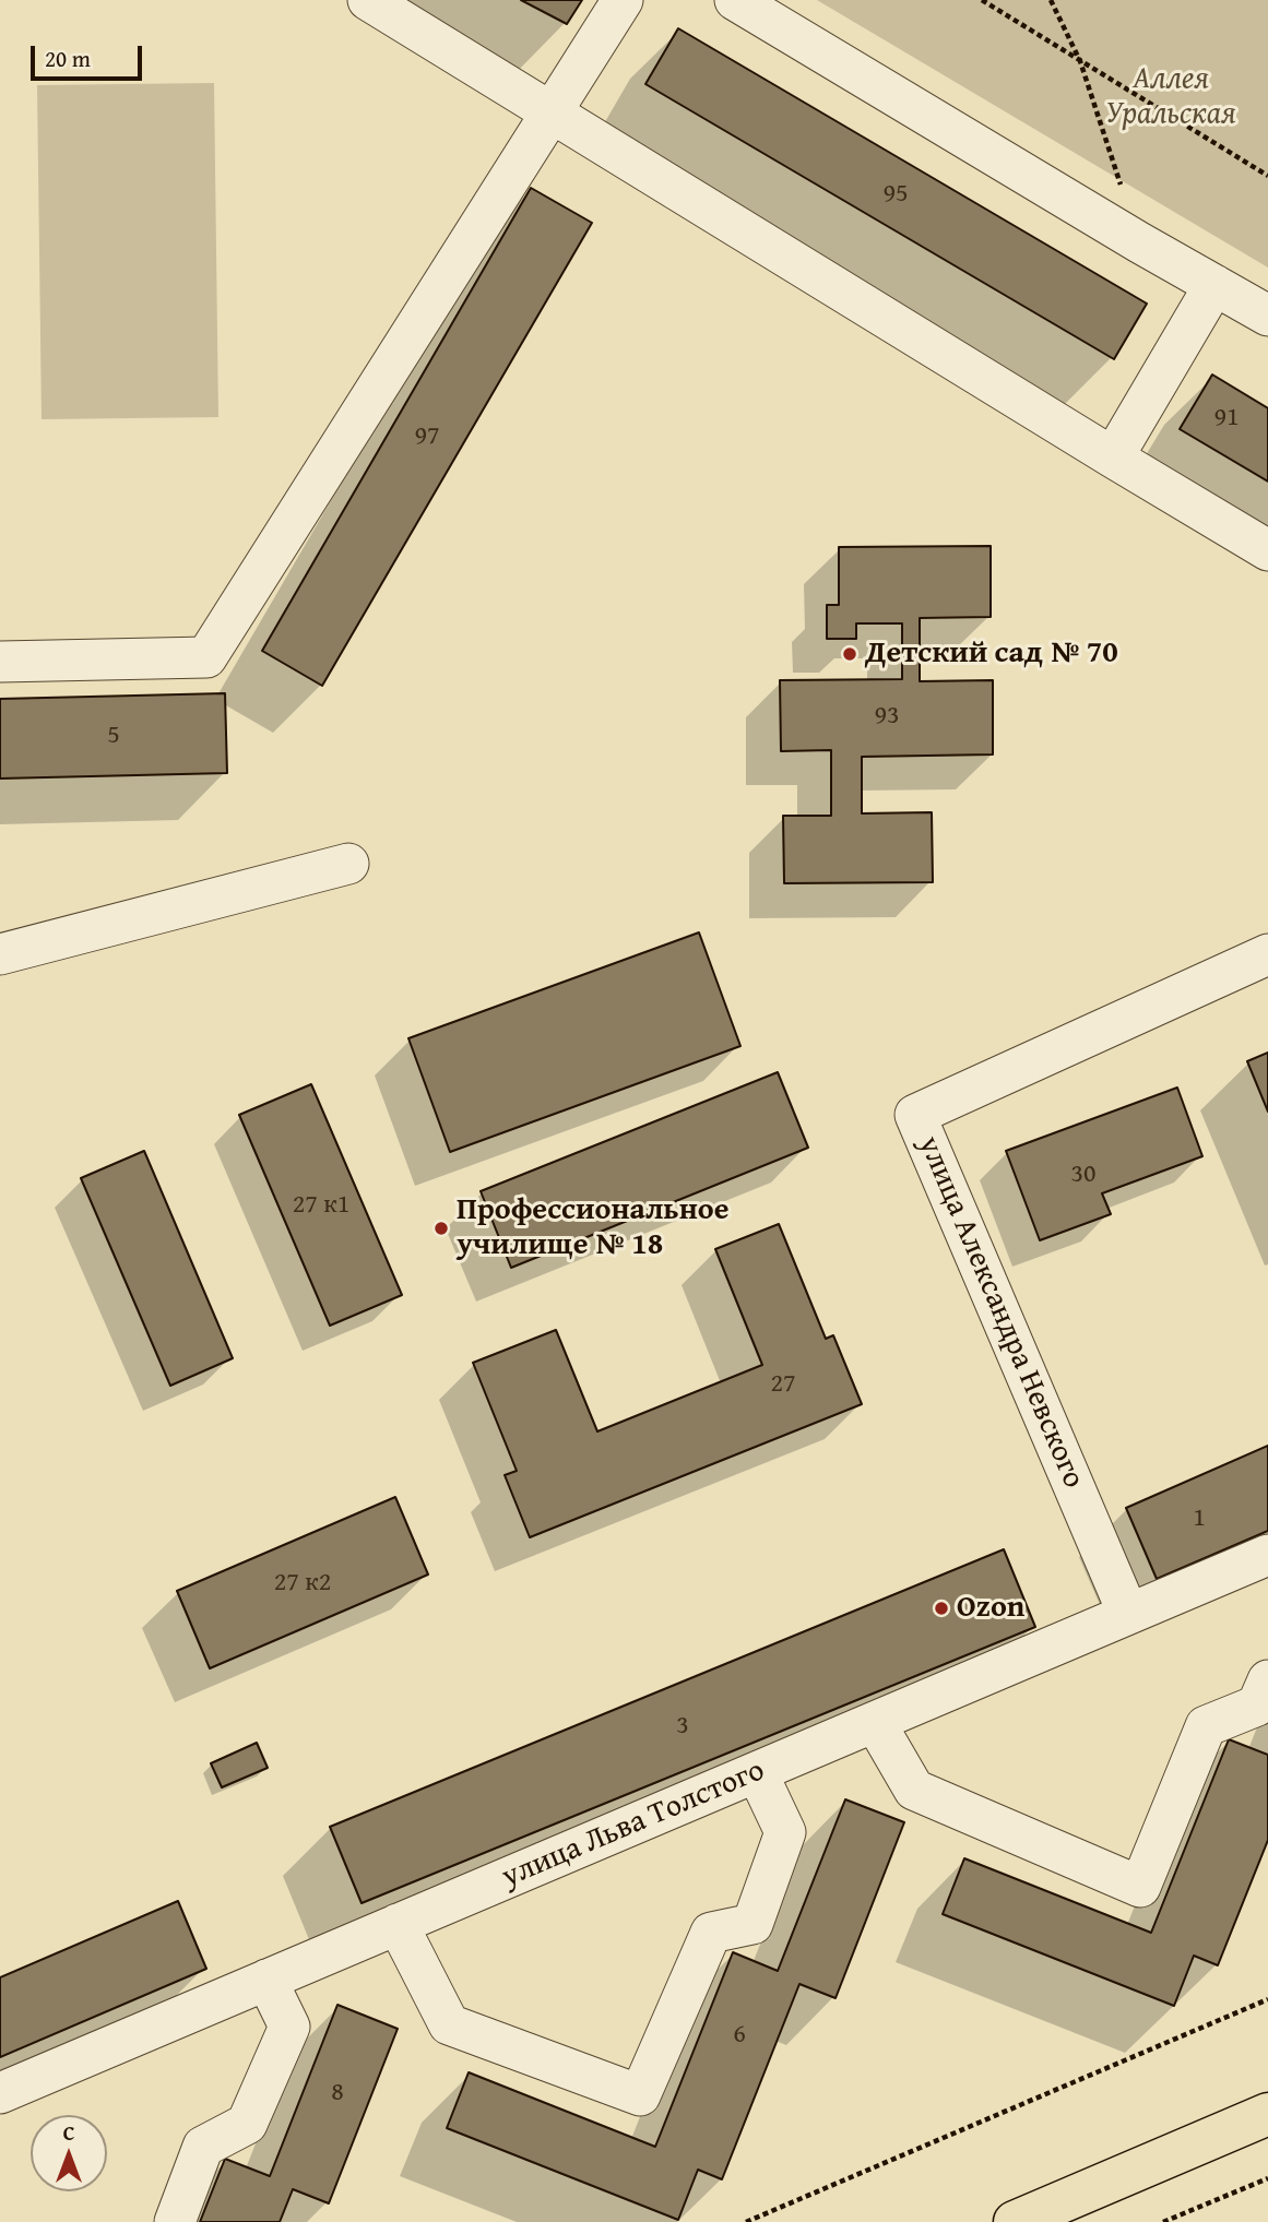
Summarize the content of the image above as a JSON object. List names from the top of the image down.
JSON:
{
  "streets": {
    "street": ["улица Александра Невского", "улица Льва Толстого"]
  },
  "crossings": [
    ["улица Александра Невского", "улица Льва Толстого"]
  ],
  "parks": ["Аллея Уральская"],
  "places": ["Детский сад № 70", "Профессиональное училище № 18", "Ozon"],
  "house_numbers": [
    "95",
    "91",
    "97",
    "93",
    "5",
    "30",
    "27 к1",
    "27",
    "1",
    "27 к2",
    "3",
    "6",
    "8"
  ],
  "scale_bar": "20 m",
  "north": "top"
}
